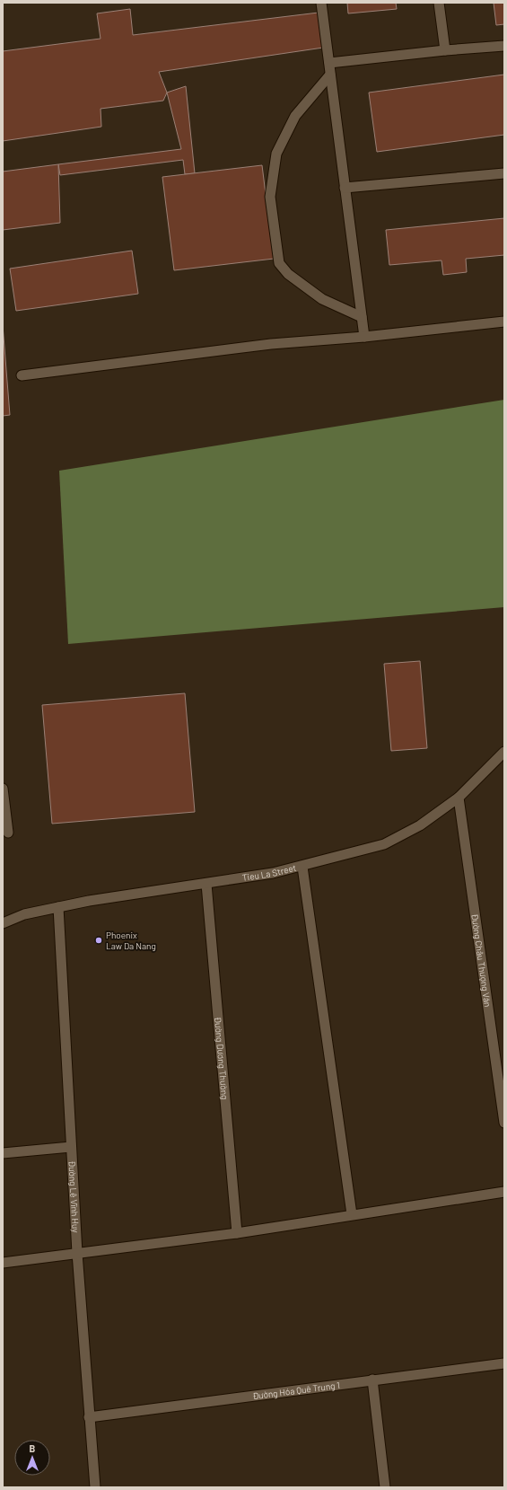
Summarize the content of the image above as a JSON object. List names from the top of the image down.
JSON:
{
  "streets": {
    "street": [
      "Tieu La Street",
      "Đường Châu Thượng Văn",
      "Đường Dương Thường",
      "Đường Lê Vĩnh Huy",
      "Đường Hóa Quê Trung 1"
    ]
  },
  "crossings": [
    ["Tieu La Street", "Đường Châu Thượng Văn"],
    ["Tieu La Street", "Đường Dương Thường"],
    ["Tieu La Street", "Đường Lê Vĩnh Huy"],
    ["Đường Lê Vĩnh Huy", "Đường Hóa Quê Trung 1"]
  ],
  "places": ["Phoenix Law Da Nang"],
  "north": "top"
}
